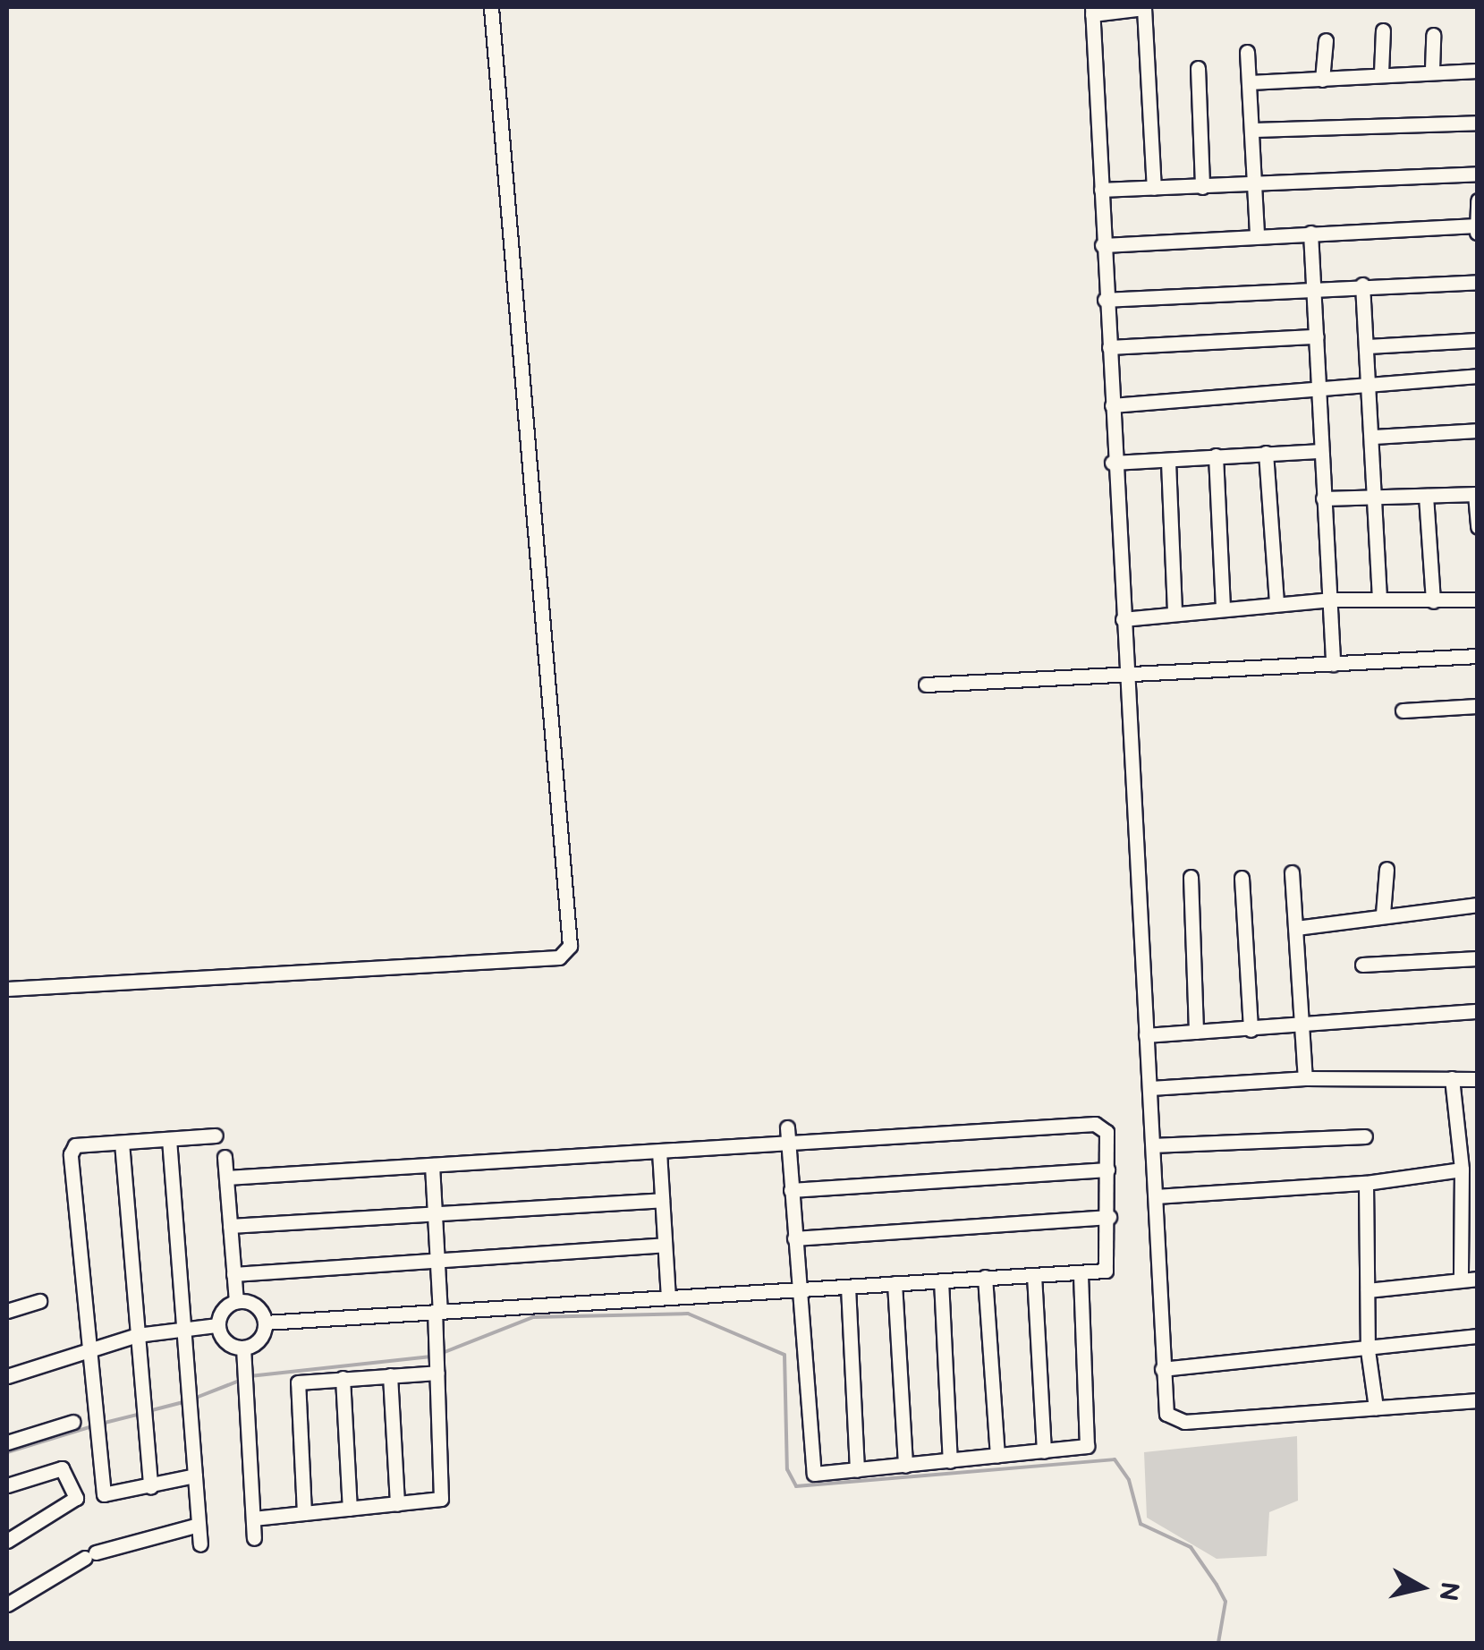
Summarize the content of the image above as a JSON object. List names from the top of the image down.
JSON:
{
  "north": "right"
}
